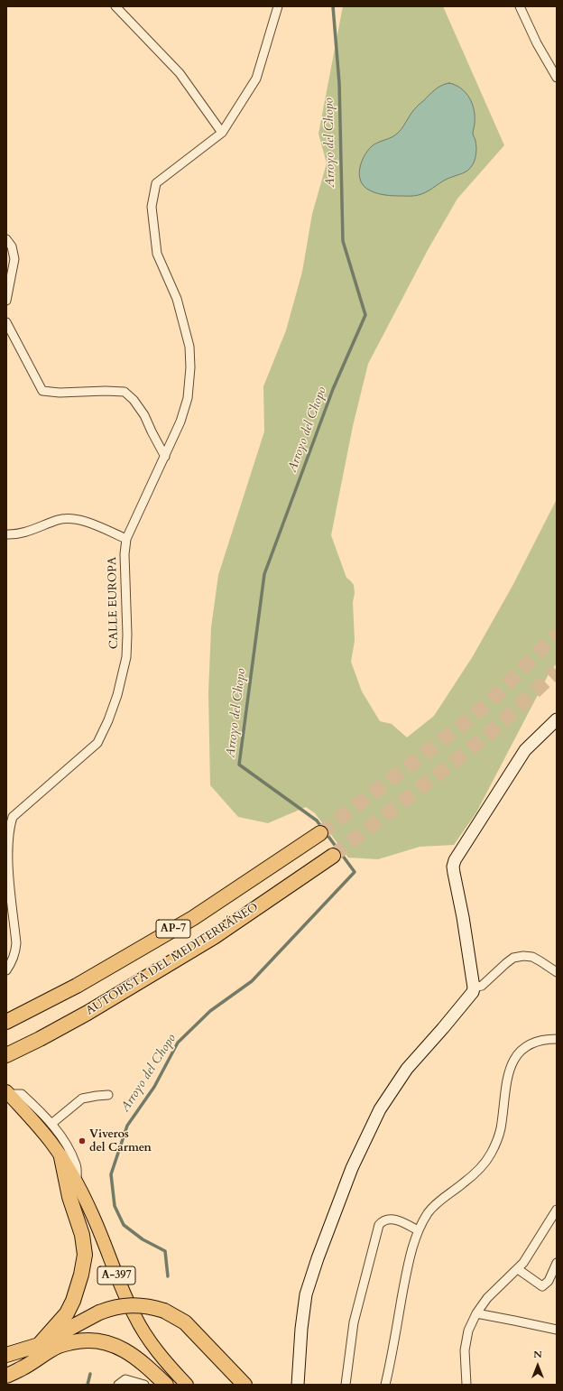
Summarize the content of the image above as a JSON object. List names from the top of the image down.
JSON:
{
  "streets": {
    "highway": ["AP-7", "AUTOPISTA DEL MEDITERRÁNEO"],
    "main road": ["A-397"],
    "street": ["CALLE EUROPA"]
  },
  "water": ["Arroyo del Chopo"],
  "places": ["Viveros del Carmen"],
  "north": "top"
}
